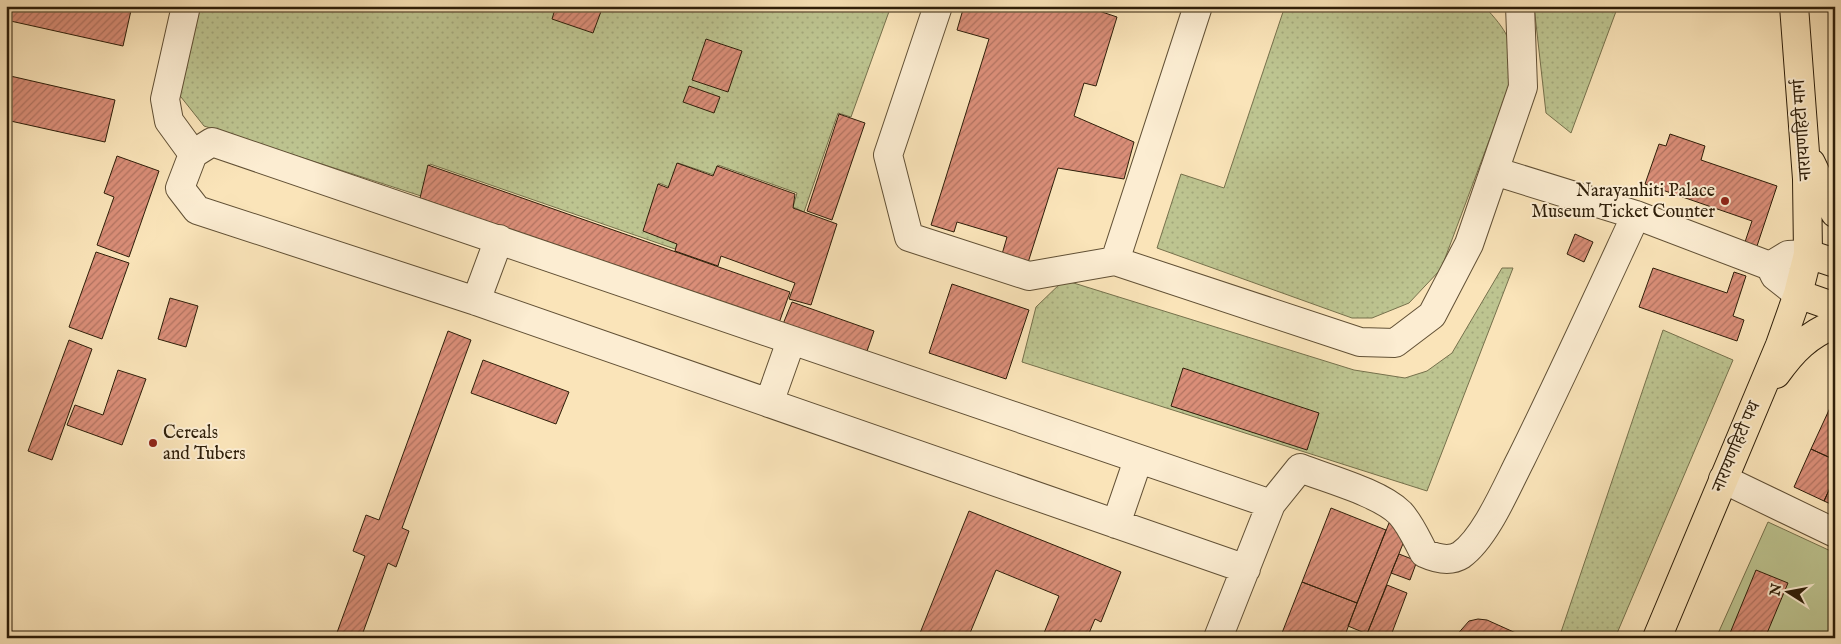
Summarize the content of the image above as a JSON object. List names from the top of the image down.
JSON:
{
  "streets": {
    "main road": ["नारायणहिटी मार्ग", "नारायणहिटी पथ"]
  },
  "crossings": [
    ["नारायणहिटी मार्ग", "नारायणहिटी पथ"]
  ],
  "places": ["Narayanhiti Palace Museum Ticket Counter", "Cereals and Tubers"],
  "north": "left"
}
